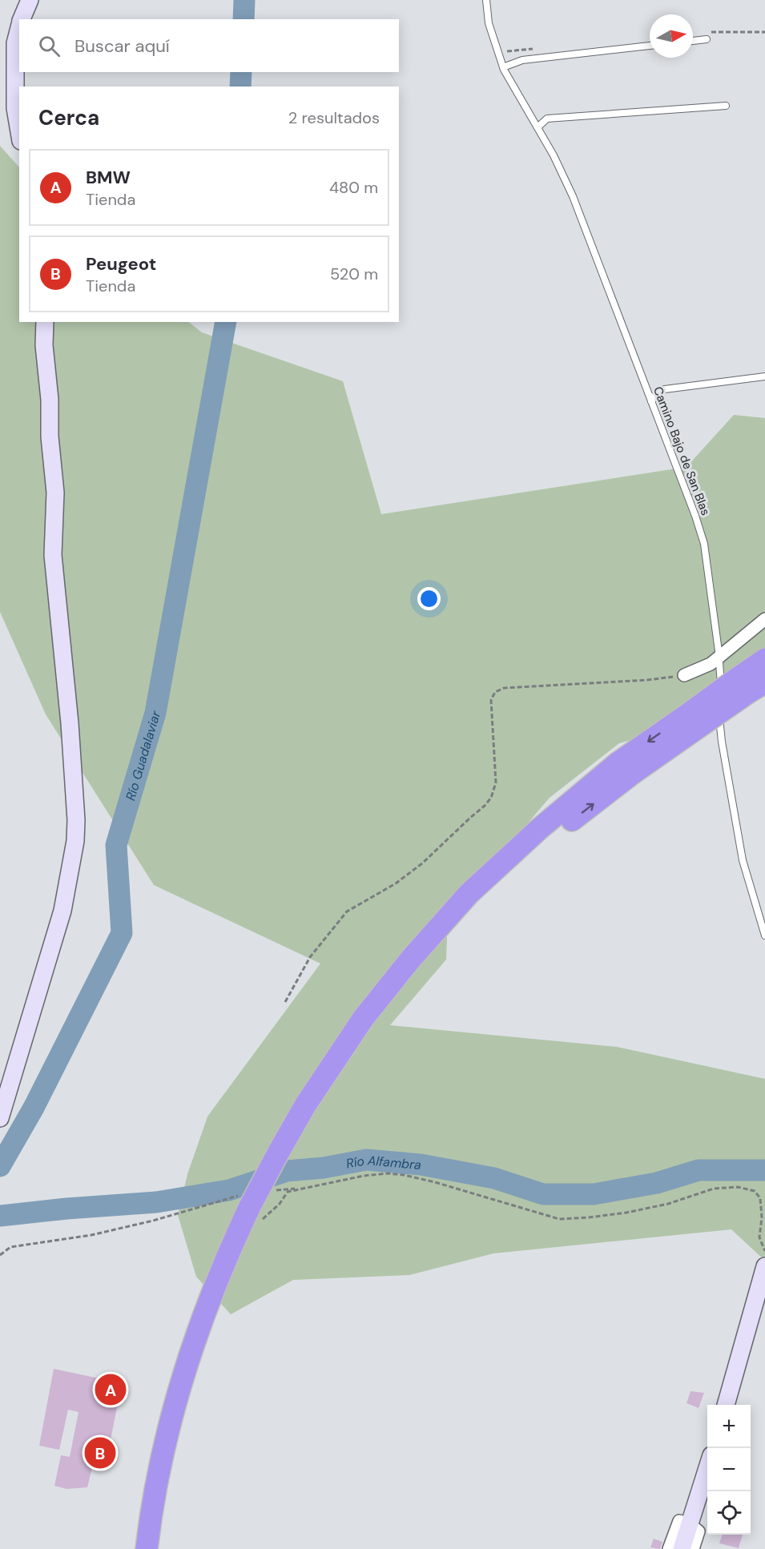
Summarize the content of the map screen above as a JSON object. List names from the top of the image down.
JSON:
{
  "streets": {
    "lane": ["Camino Bajo de San Blas"]
  },
  "water": ["Río Guadalaviar", "Río Alfambra"],
  "north": "right",
  "page": {
    "search": "Buscar aquí",
    "heading": ["Cerca", "2 resultados"],
    "list": [
      {
        "mark": "A",
        "name": "BMW",
        "note": "Tienda",
        "value": "480 m"
      },
      {
        "mark": "B",
        "name": "Peugeot",
        "note": "Tienda",
        "value": "520 m"
      }
    ],
    "pins": ["A", "B"],
    "map_buttons": ["+", "−"]
  }
}
